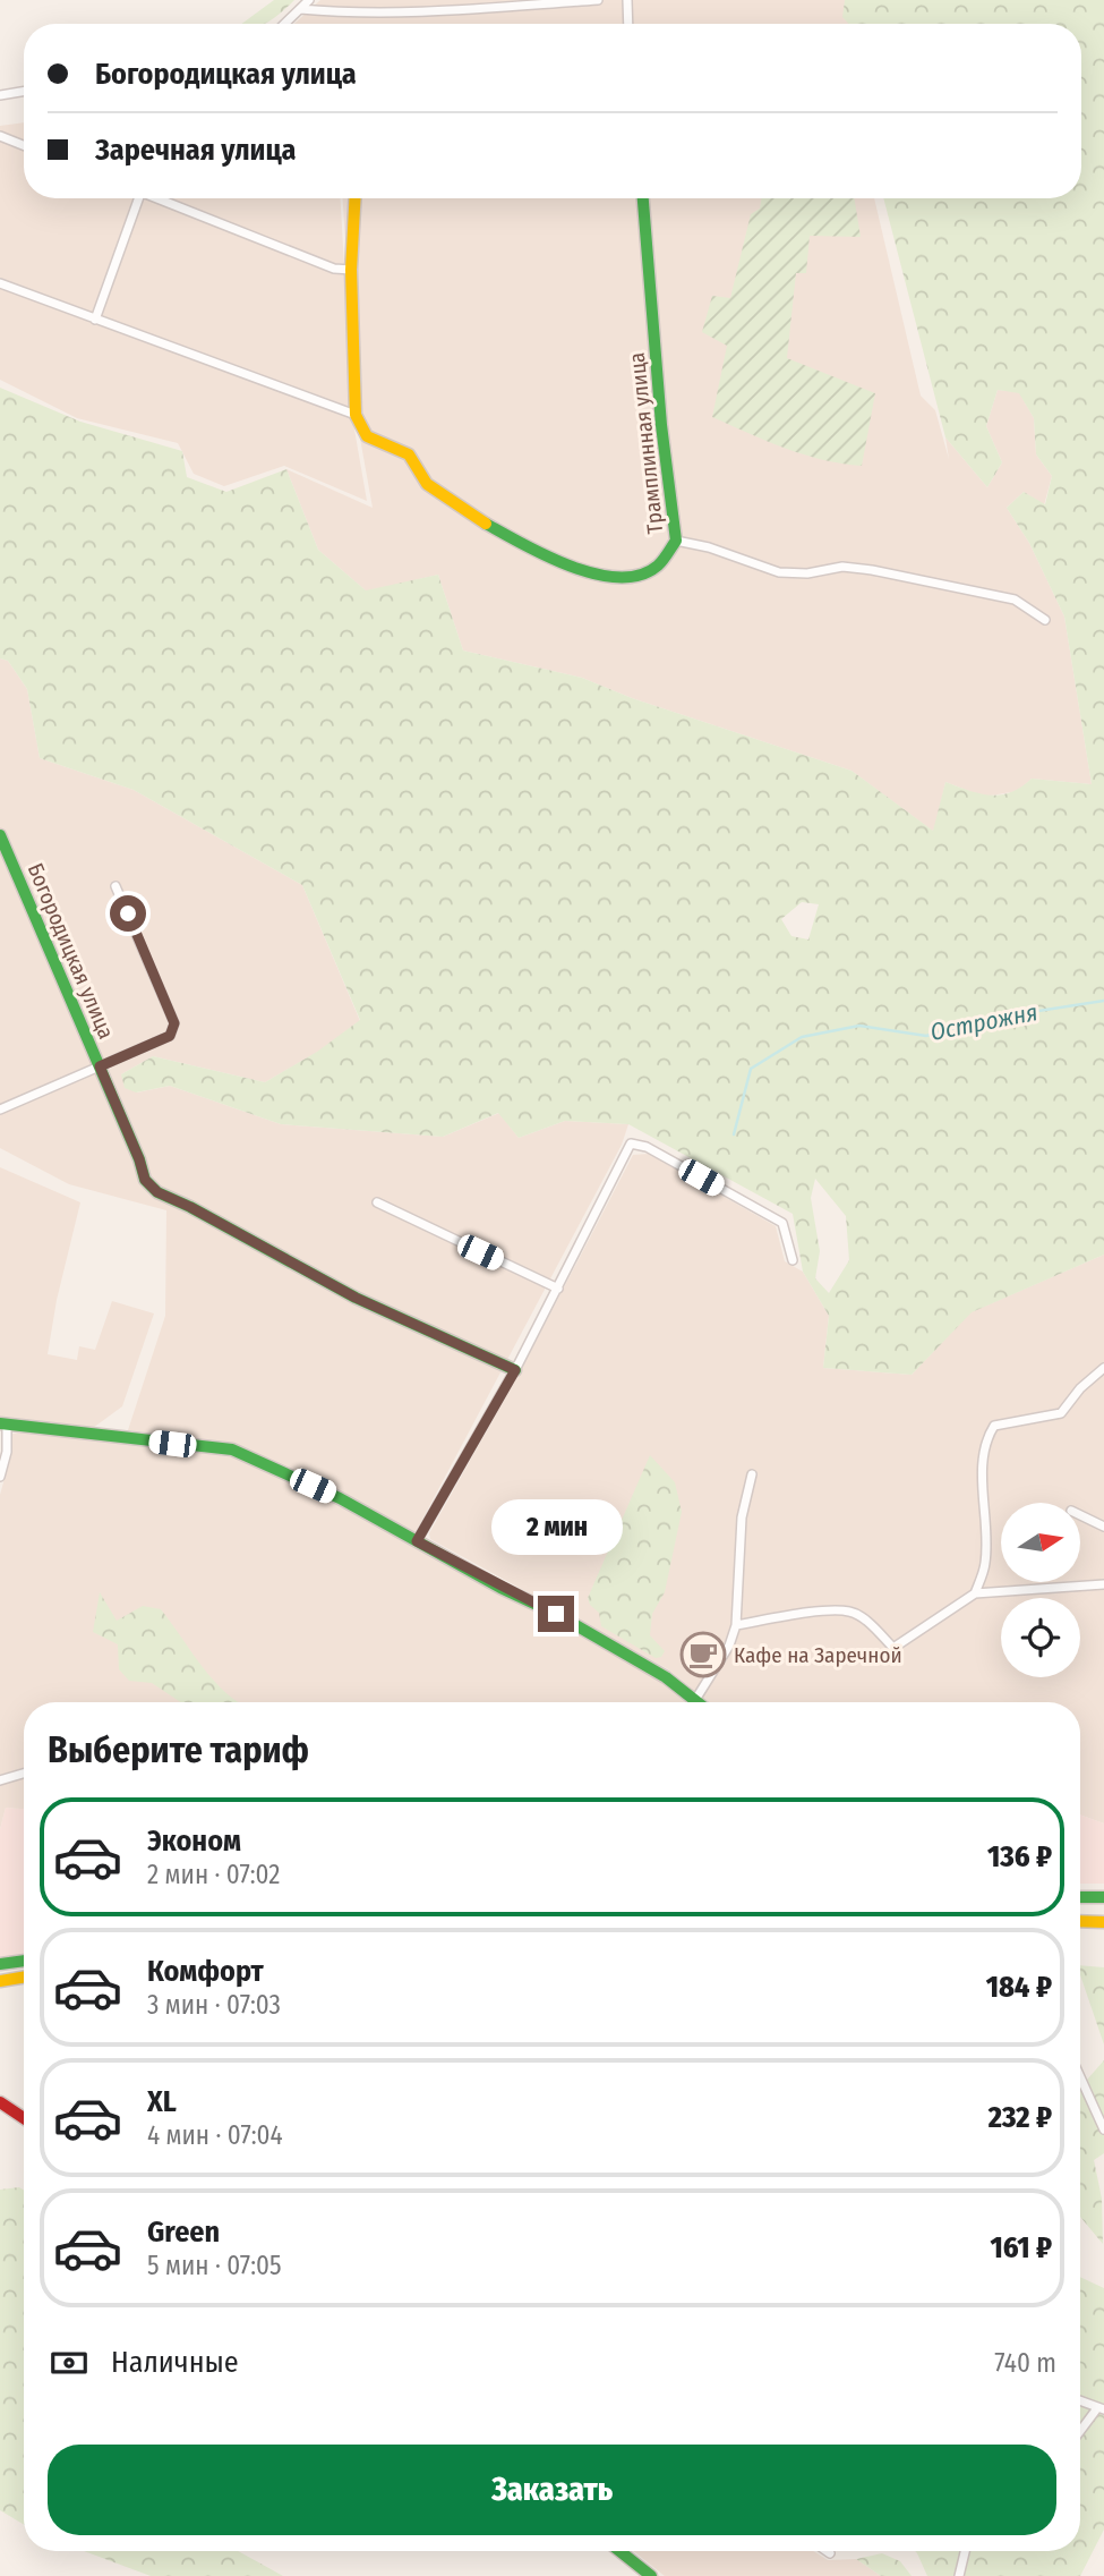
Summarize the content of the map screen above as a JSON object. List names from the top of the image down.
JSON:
{
  "streets": {
    "street": ["Трамплинная улица", "Богородицкая улица"]
  },
  "water": ["Острожня"],
  "places": {
    "cafe": ["Кафе на Заречной"]
  },
  "north": "right",
  "page": {
    "banner": ["Богородицкая улица", "Заречная улица"],
    "bubble": "2 мин",
    "heading": "Выберите тариф",
    "list": [
      {
        "name": "Эконом",
        "note": "2 мин · 07:02",
        "value": "136 ₽"
      },
      {
        "name": "Комфорт",
        "note": "3 мин · 07:03",
        "value": "184 ₽"
      },
      {
        "name": "XL",
        "note": "4 мин · 07:04",
        "value": "232 ₽"
      },
      {
        "name": "Green",
        "note": "5 мин · 07:05",
        "value": "161 ₽"
      }
    ],
    "pay": ["Наличные", "740 m"],
    "buttons": "Заказать"
  }
}
